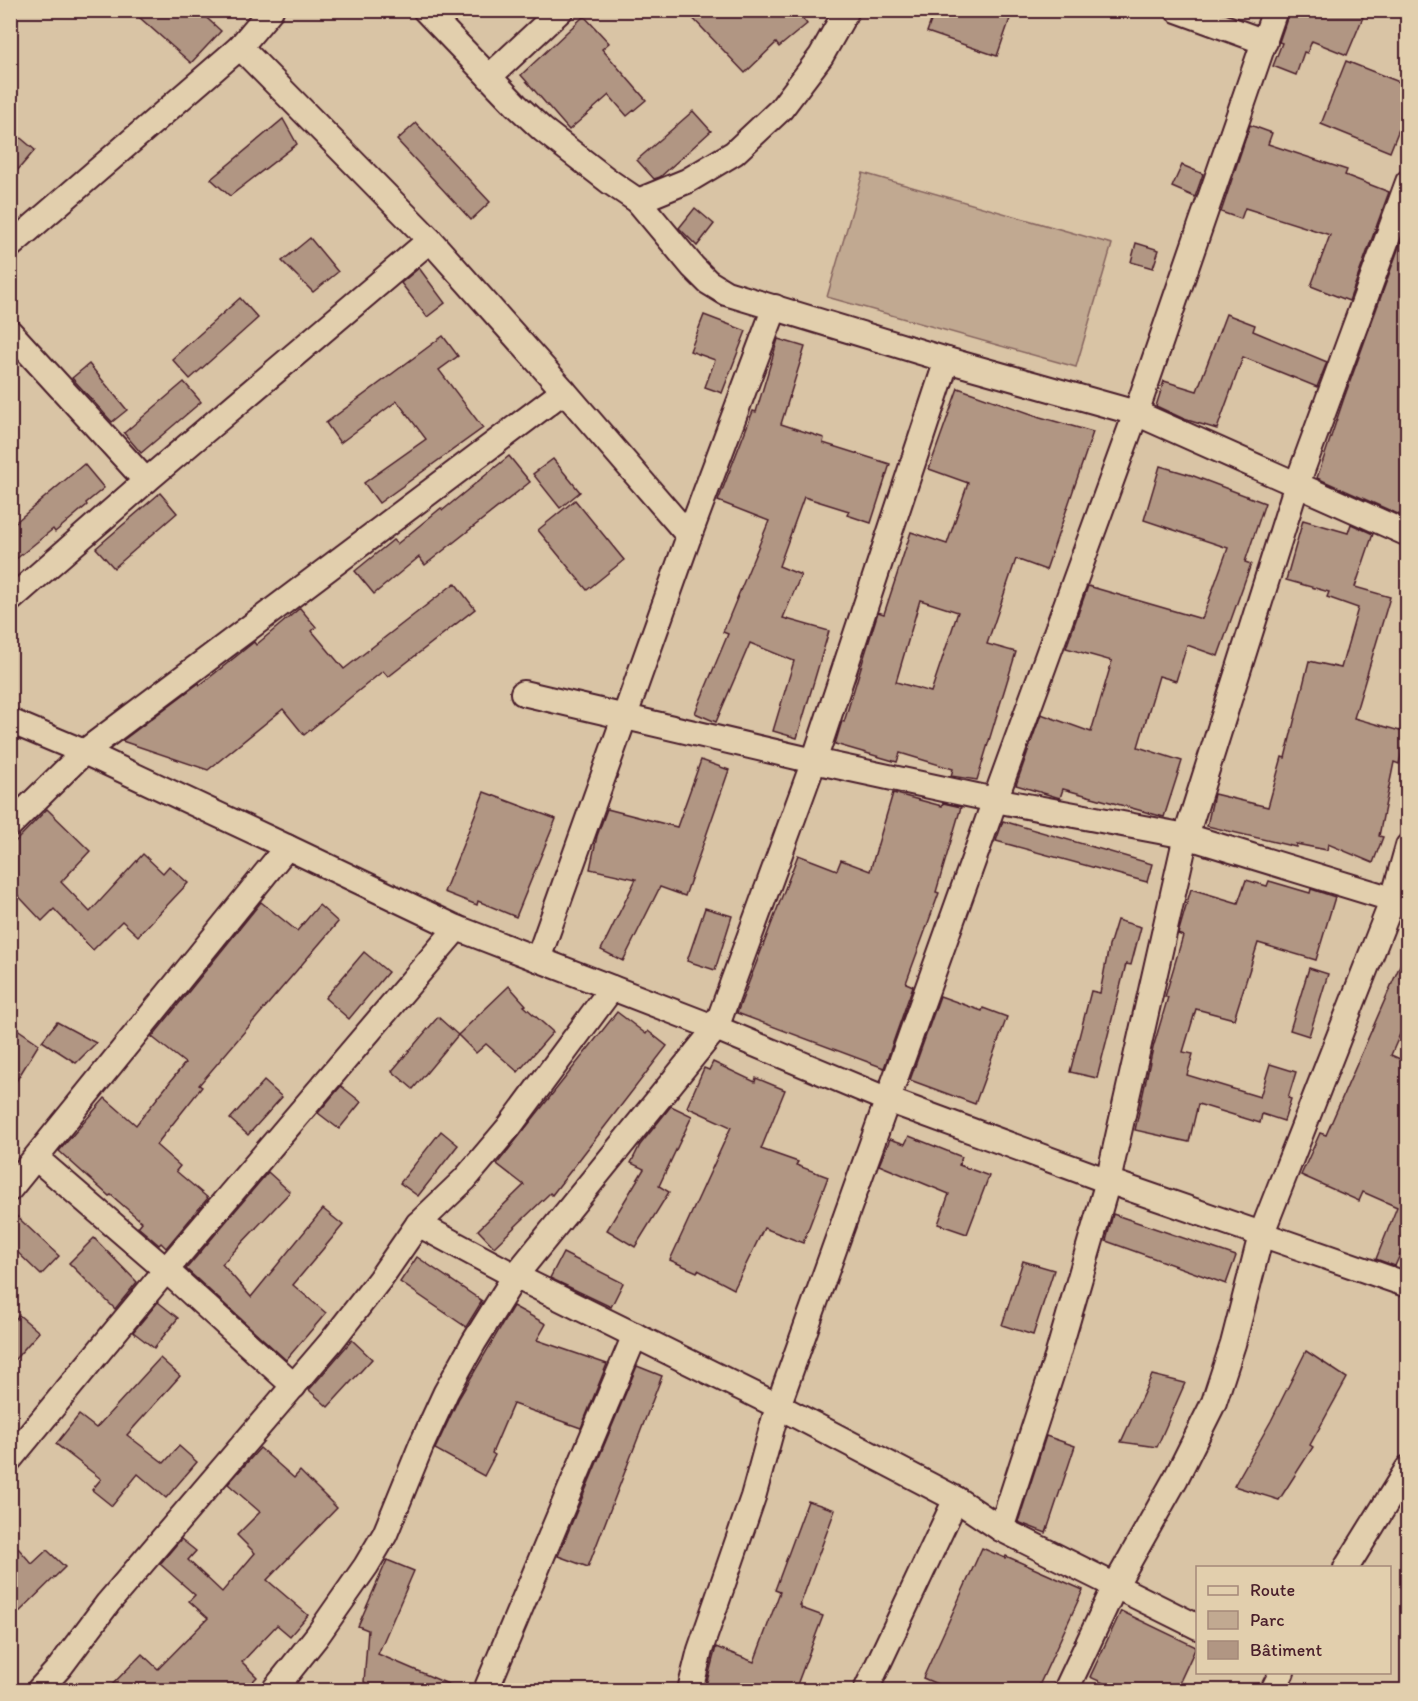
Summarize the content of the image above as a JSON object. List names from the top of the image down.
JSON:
{
  "legend": ["Route", "Parc", "Bâtiment"]
}
